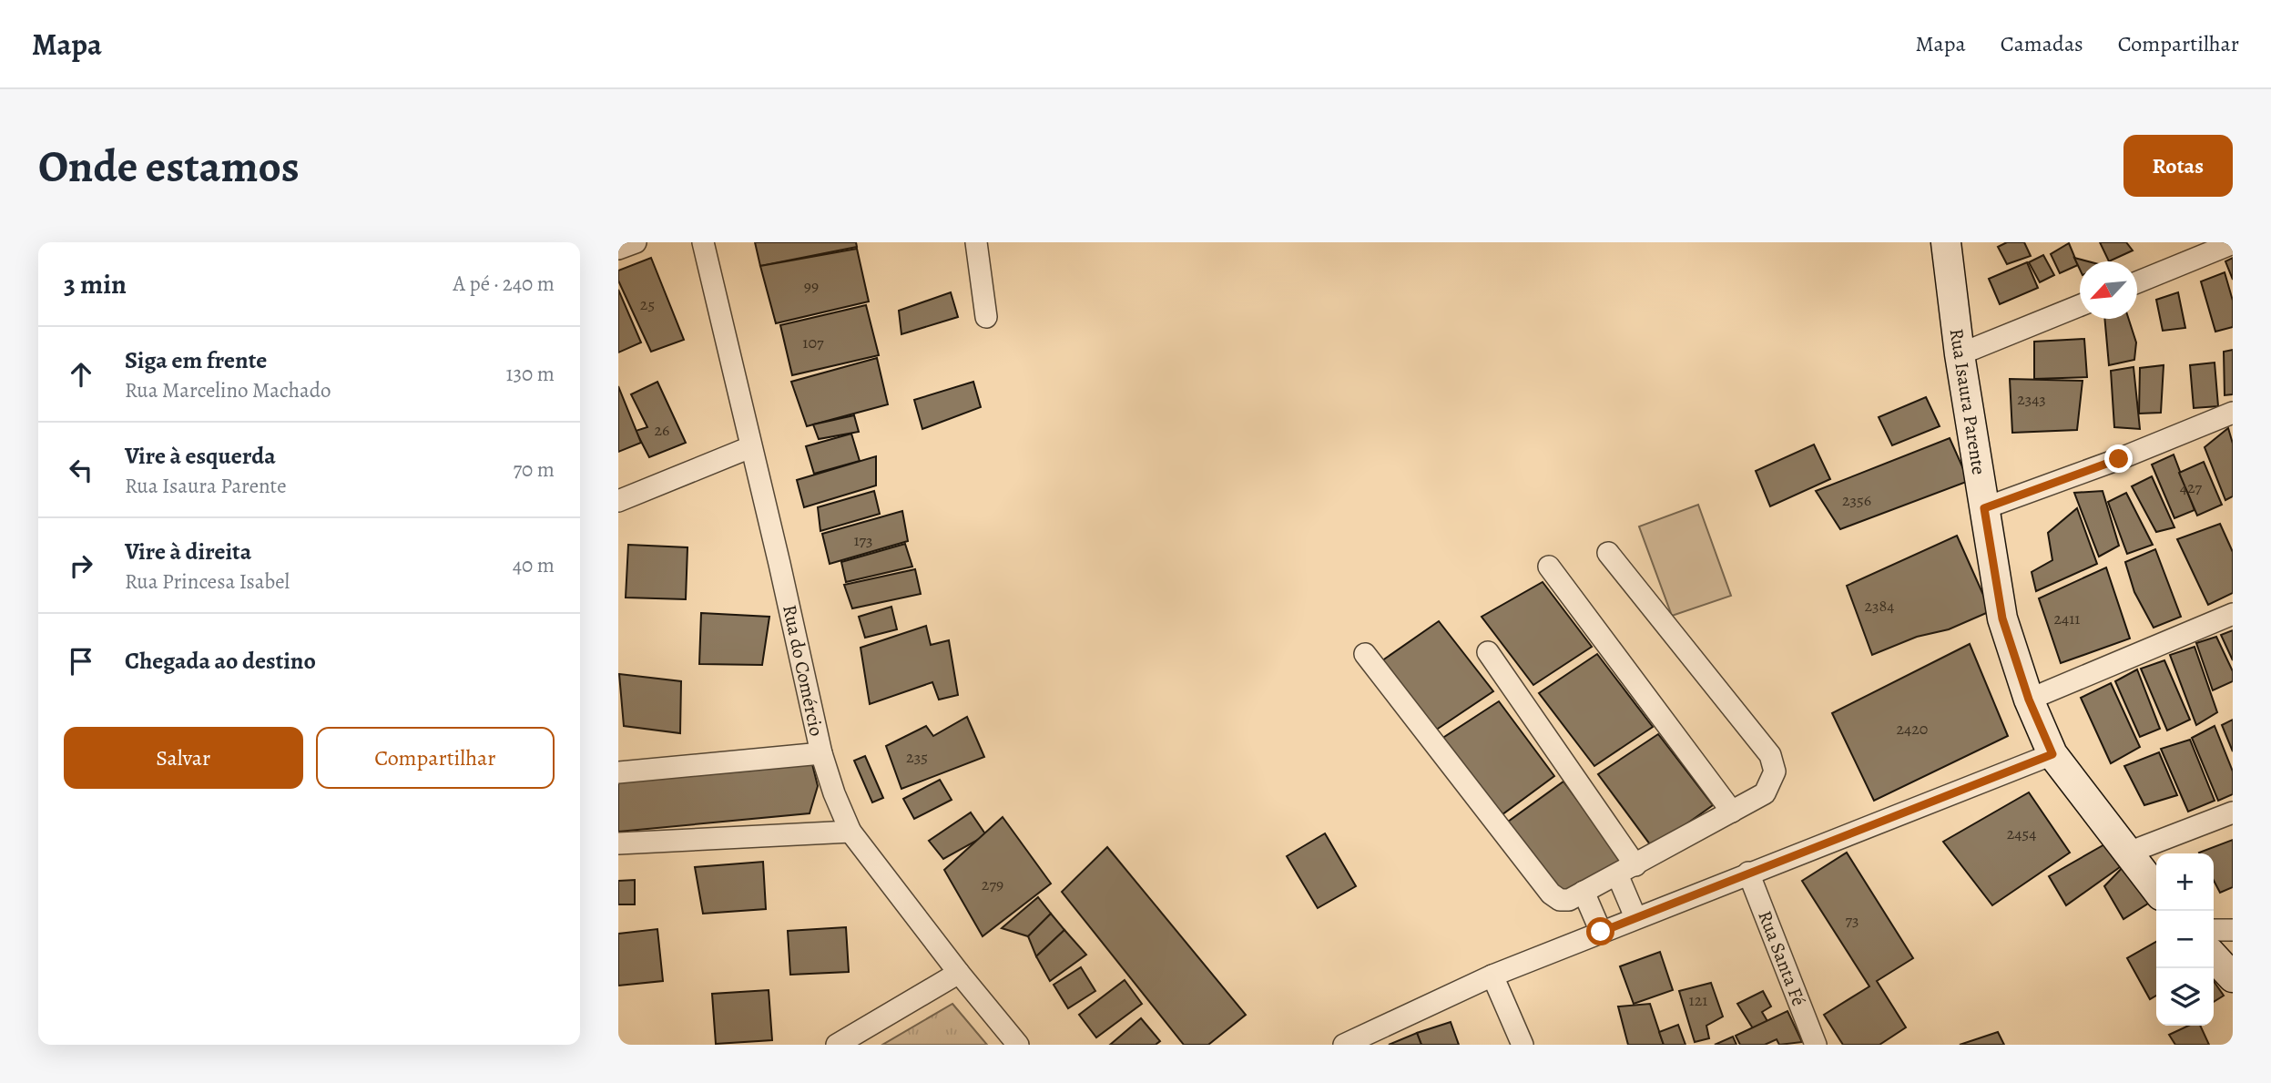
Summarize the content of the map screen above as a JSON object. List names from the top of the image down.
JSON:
{
  "streets": {
    "street": ["Rua Isaura Parente", "Rua do Comércio", "Rua Santa Fé"]
  },
  "house_numbers": [
    "99",
    "25",
    "107",
    "2343",
    "26",
    "427",
    "2356",
    "173",
    "2384",
    "2411",
    "2420",
    "235",
    "2454",
    "279",
    "73",
    "121"
  ],
  "north": "bottom left",
  "page": {
    "header": "Mapa",
    "nav": ["Mapa", "Camadas", "Compartilhar"],
    "buttons": [
      "Rotas",
      ["Salvar", "Compartilhar"]
    ],
    "title": "Onde estamos",
    "heading": ["3 min", "A pé · 240 m"],
    "list": [
      ["Siga em frente", "Rua Marcelino Machado", "130 m"],
      ["Vire à esquerda", "Rua Isaura Parente", "70 m"],
      ["Vire à direita", "Rua Princesa Isabel", "40 m"],
      "Chegada ao destino"
    ],
    "map_buttons": ["+", "−"]
  }
}
